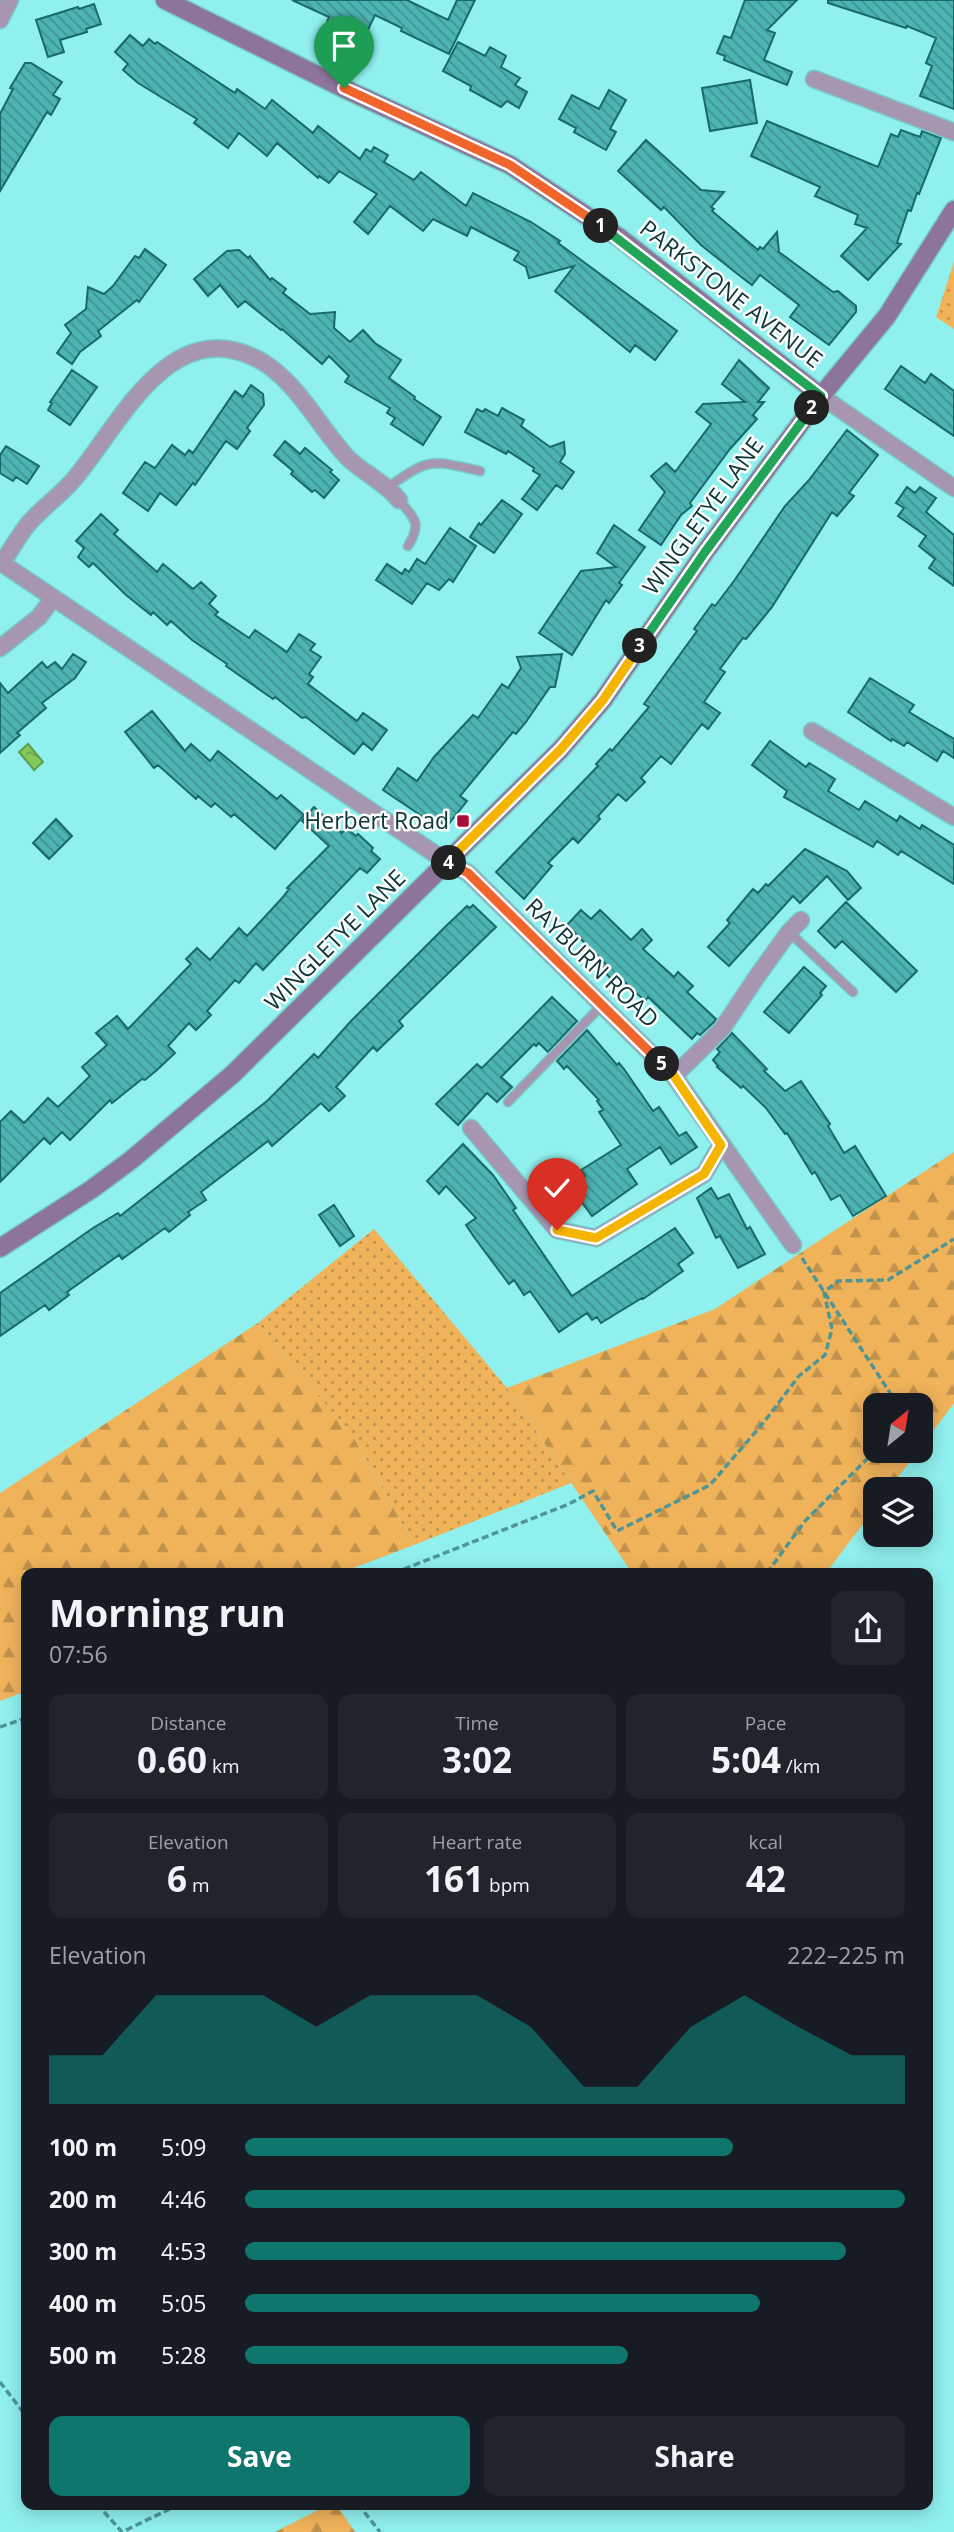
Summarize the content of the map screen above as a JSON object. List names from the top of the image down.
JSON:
{
  "streets": {
    "street": ["PARKSTONE AVENUE", "WINGLETYE LANE", "RAYBURN ROAD"]
  },
  "crossings": [
    ["PARKSTONE AVENUE", "WINGLETYE LANE"],
    ["WINGLETYE LANE", "RAYBURN ROAD"]
  ],
  "places": {
    "transit": ["Herbert Road"]
  },
  "north": "top right",
  "page": {
    "pins": [
      "1",
      "2",
      "3",
      "4",
      "5"
    ],
    "heading": ["Morning run", "07:56"],
    "stats": [
      ["Distance", "0.60 km"],
      ["Time", "3:02"],
      ["Pace", "5:04 /km"],
      ["Elevation", "6 m"],
      ["Heart rate", "161 bpm"],
      ["kcal", "42"]
    ],
    "chart": ["Elevation", "222–225 m"],
    "list": [
      {
        "name": "100 m",
        "note": "5:09"
      },
      {
        "name": "200 m",
        "note": "4:46"
      },
      {
        "name": "300 m",
        "note": "4:53"
      },
      {
        "name": "400 m",
        "note": "5:05"
      },
      {
        "name": "500 m",
        "note": "5:28"
      }
    ],
    "buttons": ["Save", "Share"]
  }
}
